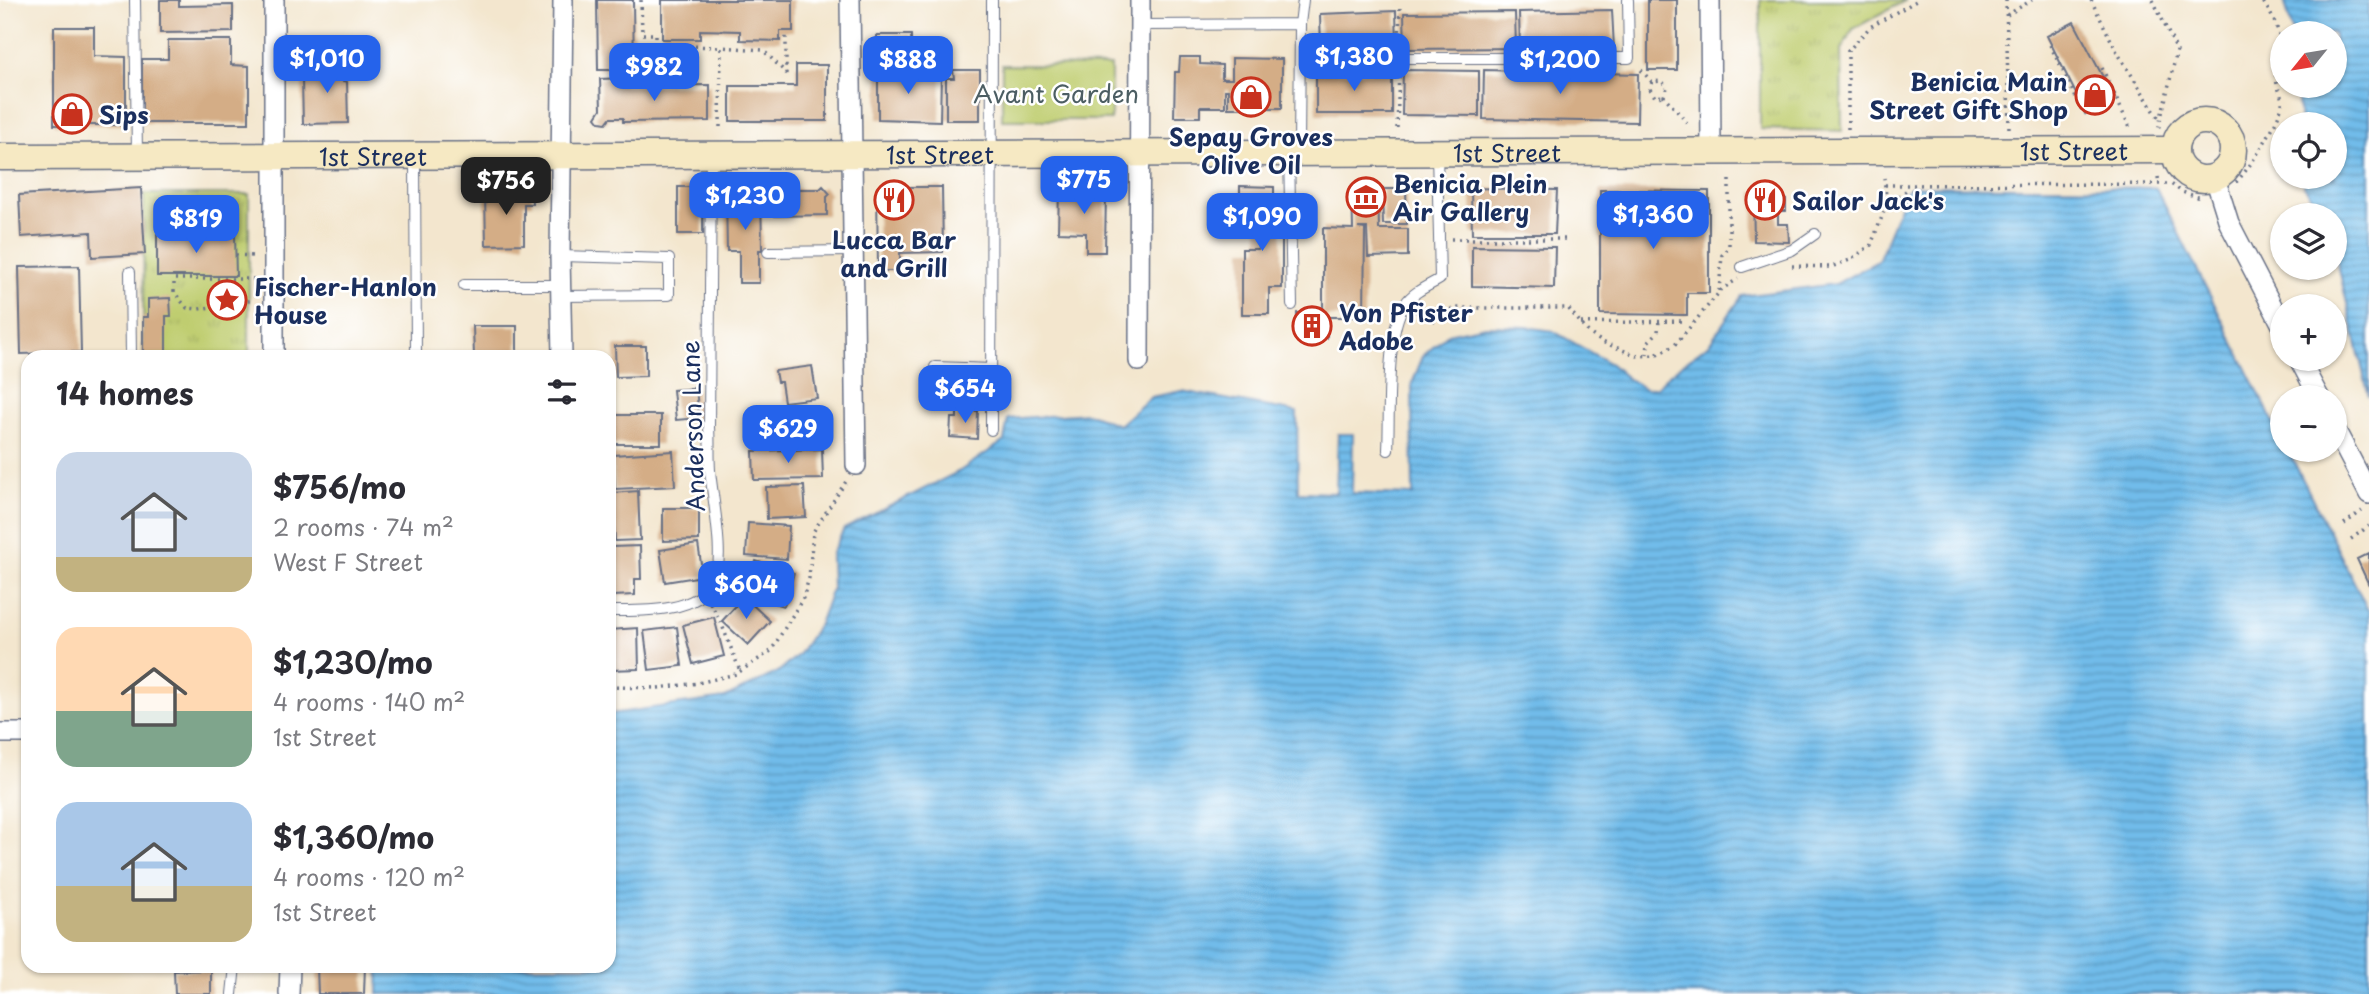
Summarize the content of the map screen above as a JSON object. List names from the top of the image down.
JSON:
{
  "streets": {
    "main road": ["1st Street"],
    "lane": ["Anderson Lane"]
  },
  "crossings": [
    ["1st Street", "Anderson Lane"]
  ],
  "parks": ["Avant Garden"],
  "places": {
    "shop": ["Benicia Main Street Gift Shop", "Sepay Groves Olive Oil", "Sips"],
    "museum": ["Benicia Plein Air Gallery"],
    "restaurant": ["Lucca Bar and Grill", "Sailor Jack's"],
    "place": ["Fischer-Hanlon House"],
    "building": ["Von Pfister Adobe"]
  },
  "north": "bottom left",
  "page": {
    "map_buttons": ["+", "−"],
    "price": [
      "$1,380",
      "$1,010",
      "$888",
      "$1,200",
      "$982",
      "$775",
      "$756",
      "$1,230",
      "$1,360",
      "$1,090",
      "$819",
      "$654",
      "$629",
      "$604"
    ],
    "heading": "14 homes",
    "list": [
      {
        "name": "$756/mo",
        "note": "2 rooms · 74 m² · West F Street"
      },
      {
        "name": "$1,230/mo",
        "note": "4 rooms · 140 m² · 1st Street"
      },
      {
        "name": "$1,360/mo",
        "note": "4 rooms · 120 m² · 1st Street"
      }
    ]
  }
}
